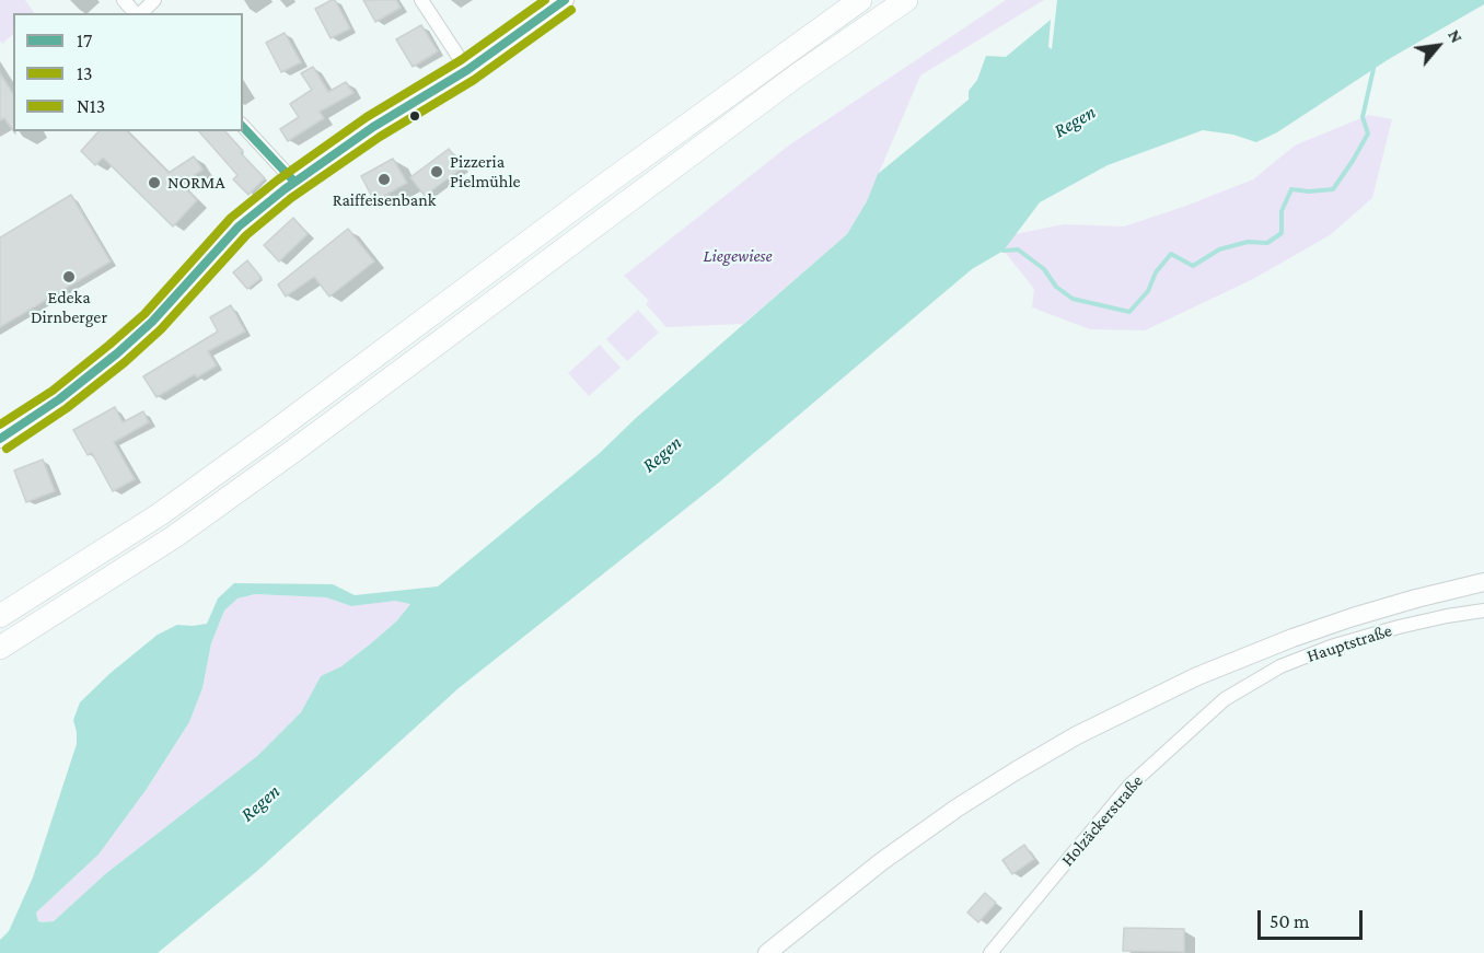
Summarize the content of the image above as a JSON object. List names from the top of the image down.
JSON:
{
  "streets": {
    "main road": ["Hauptstraße"],
    "street": ["Holzäckerstraße"]
  },
  "crossings": [
    ["Hauptstraße", "Holzäckerstraße"]
  ],
  "water": ["Regen"],
  "parks": ["Liegewiese"],
  "places": [
    "Pizzeria Pielmühle",
    "Raiffeisenbank",
    "NORMA",
    "Edeka Dirnberger"
  ],
  "lines": ["transit line 17", "transit line N13", "transit line 13"],
  "legend": ["17", "13", "N13"],
  "scale_bar": "50 m",
  "north": "top right"
}
